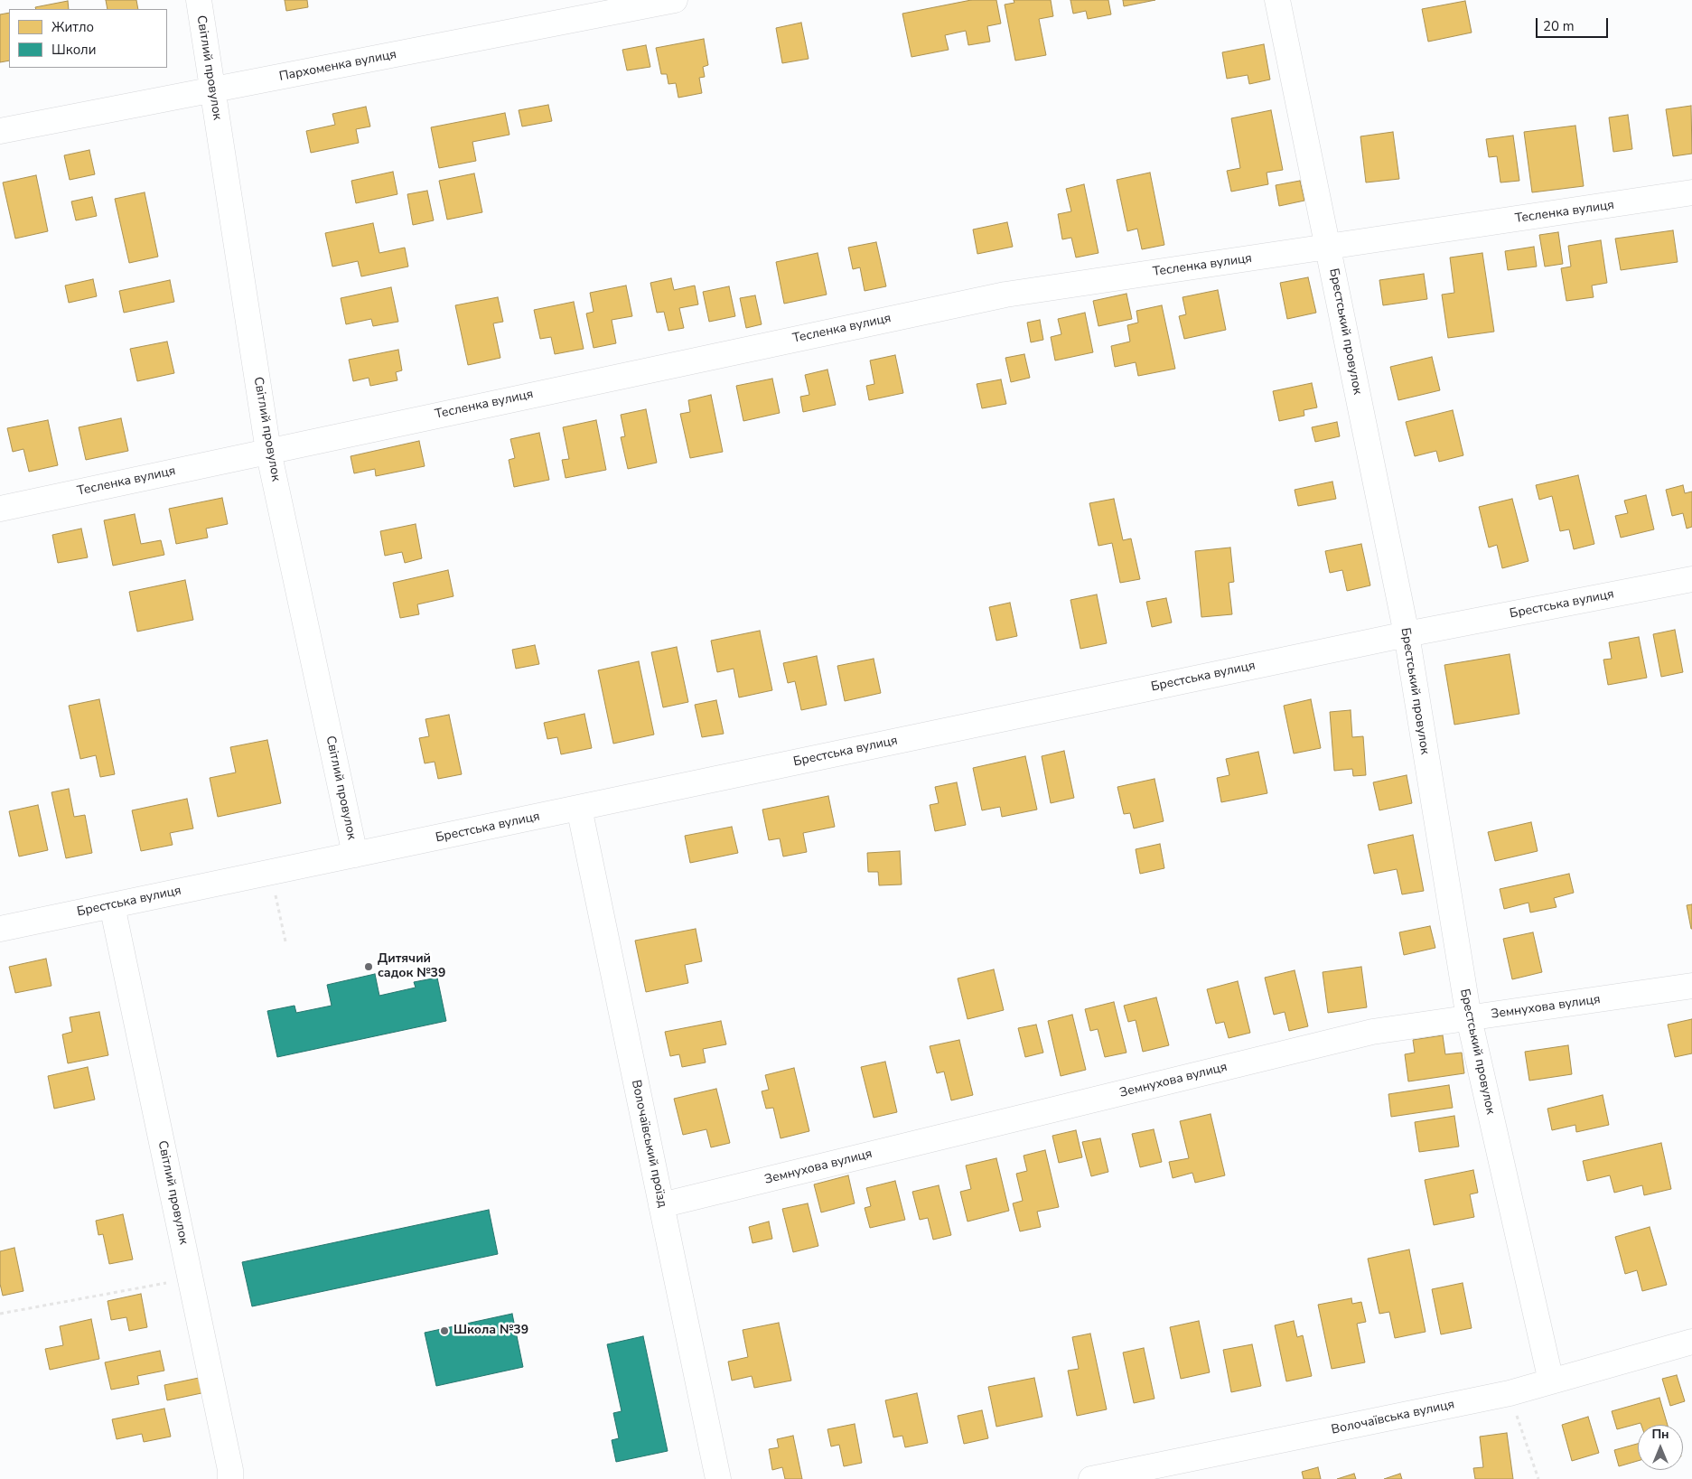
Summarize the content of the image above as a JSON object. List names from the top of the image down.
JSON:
{
  "streets": {
    "street": [
      "Пархоменка вулиця",
      "Світлий провулок",
      "Тесленка вулиця",
      "Брестський провулок",
      "Брестська вулиця",
      "Земнухова вулиця",
      "Волочаївський проїзд",
      "Волочаївська вулиця"
    ]
  },
  "crossings": [
    ["Пархоменка вулиця", "Світлий провулок"],
    ["Світлий провулок", "Тесленка вулиця"],
    ["Світлий провулок", "Брестська вулиця"],
    ["Тесленка вулиця", "Брестський провулок"],
    ["Брестський провулок", "Брестська вулиця"],
    ["Брестський провулок", "Земнухова вулиця"],
    ["Брестський провулок", "Волочаївська вулиця"],
    ["Брестська вулиця", "Волочаївський проїзд"],
    ["Земнухова вулиця", "Волочаївський проїзд"]
  ],
  "places": ["Дитячий садок №39", "Школа №39"],
  "legend": ["Житло", "Школи"],
  "scale_bar": "20 m",
  "north": "top"
}
